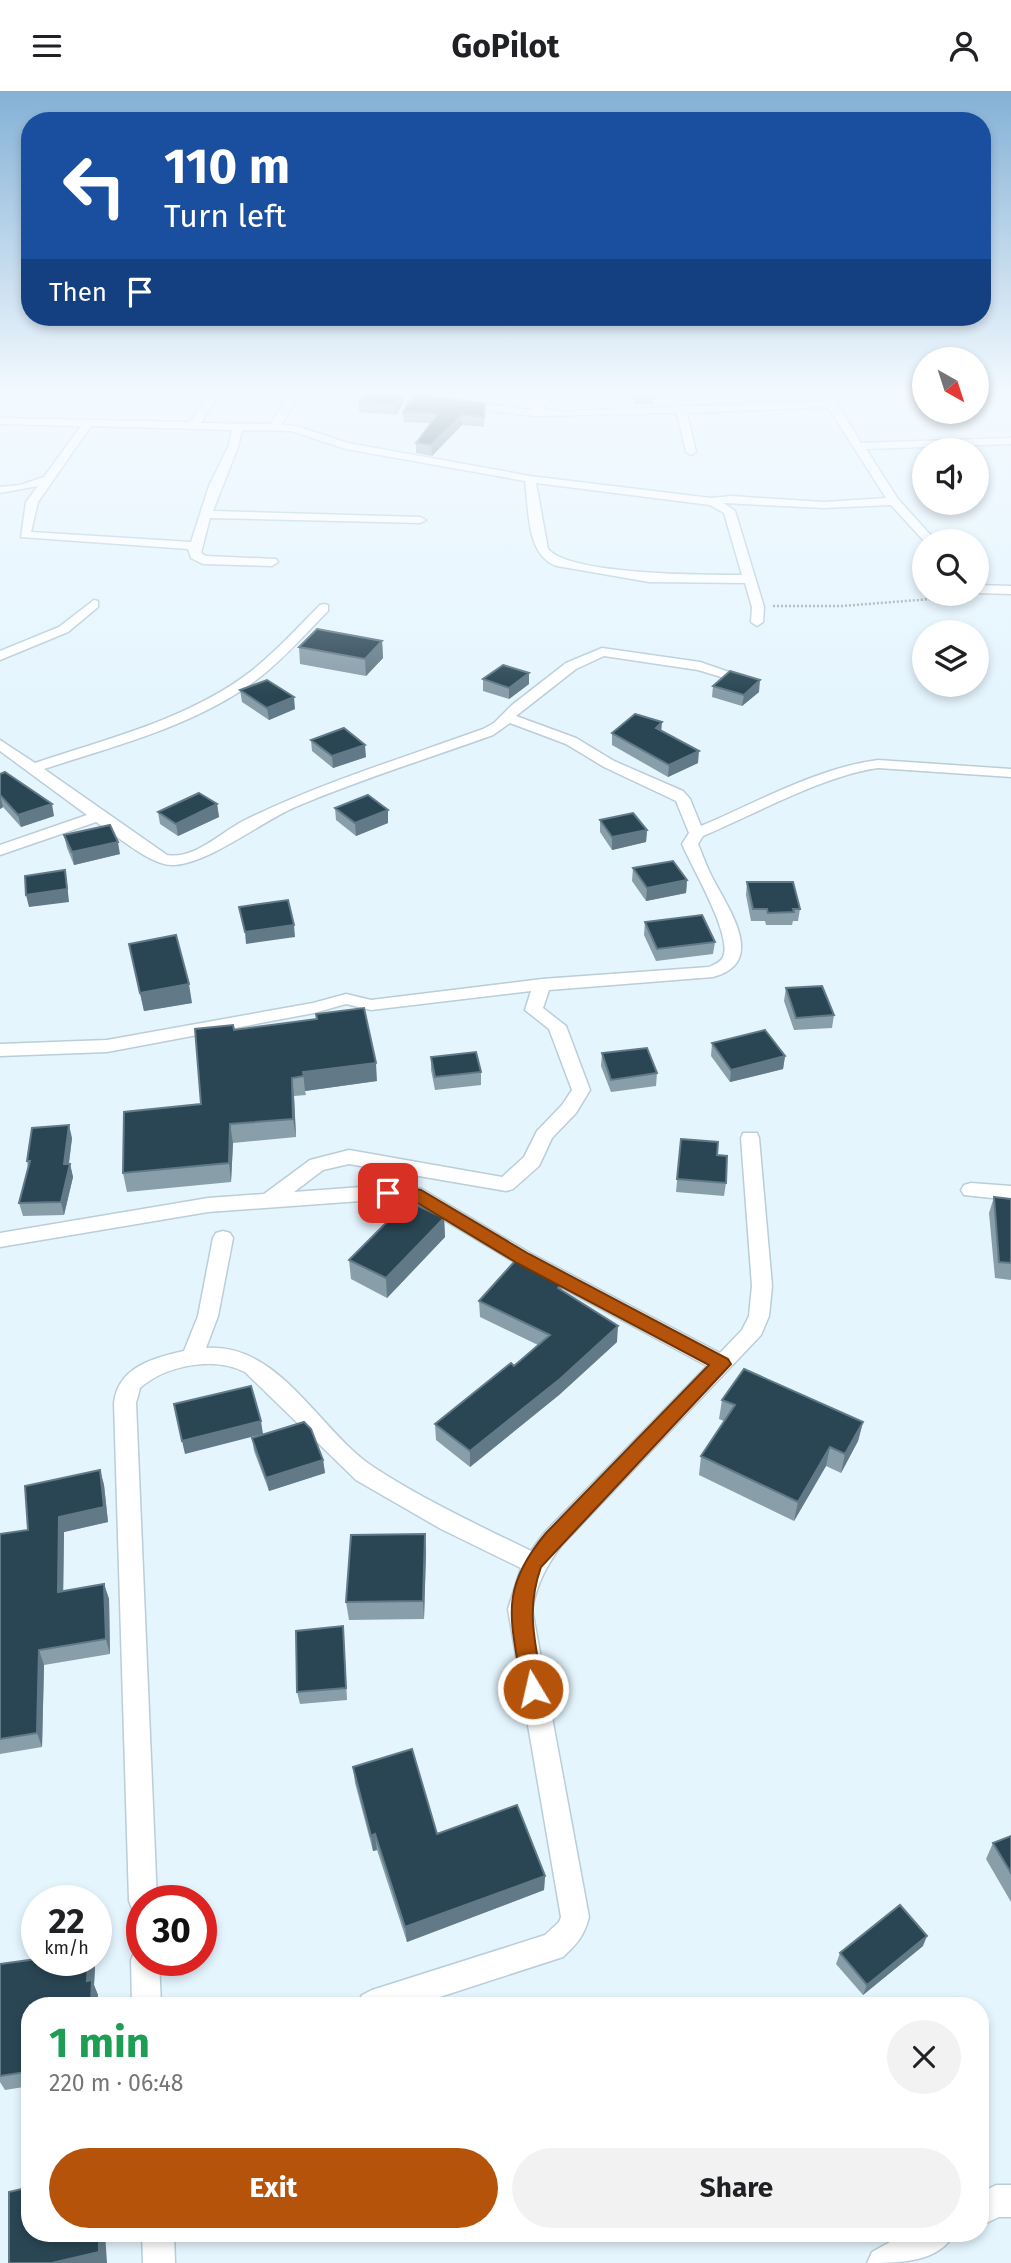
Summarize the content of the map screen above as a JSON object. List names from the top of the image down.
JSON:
{
  "north": "bottom right",
  "page": {
    "header": "GoPilot",
    "turn": ["110 m", "Turn left"],
    "then": "Then",
    "speed": "22 km/h",
    "limit": "30",
    "heading": ["1 min", "220 m · 06:48"],
    "buttons": ["Exit", "Share"]
  }
}
